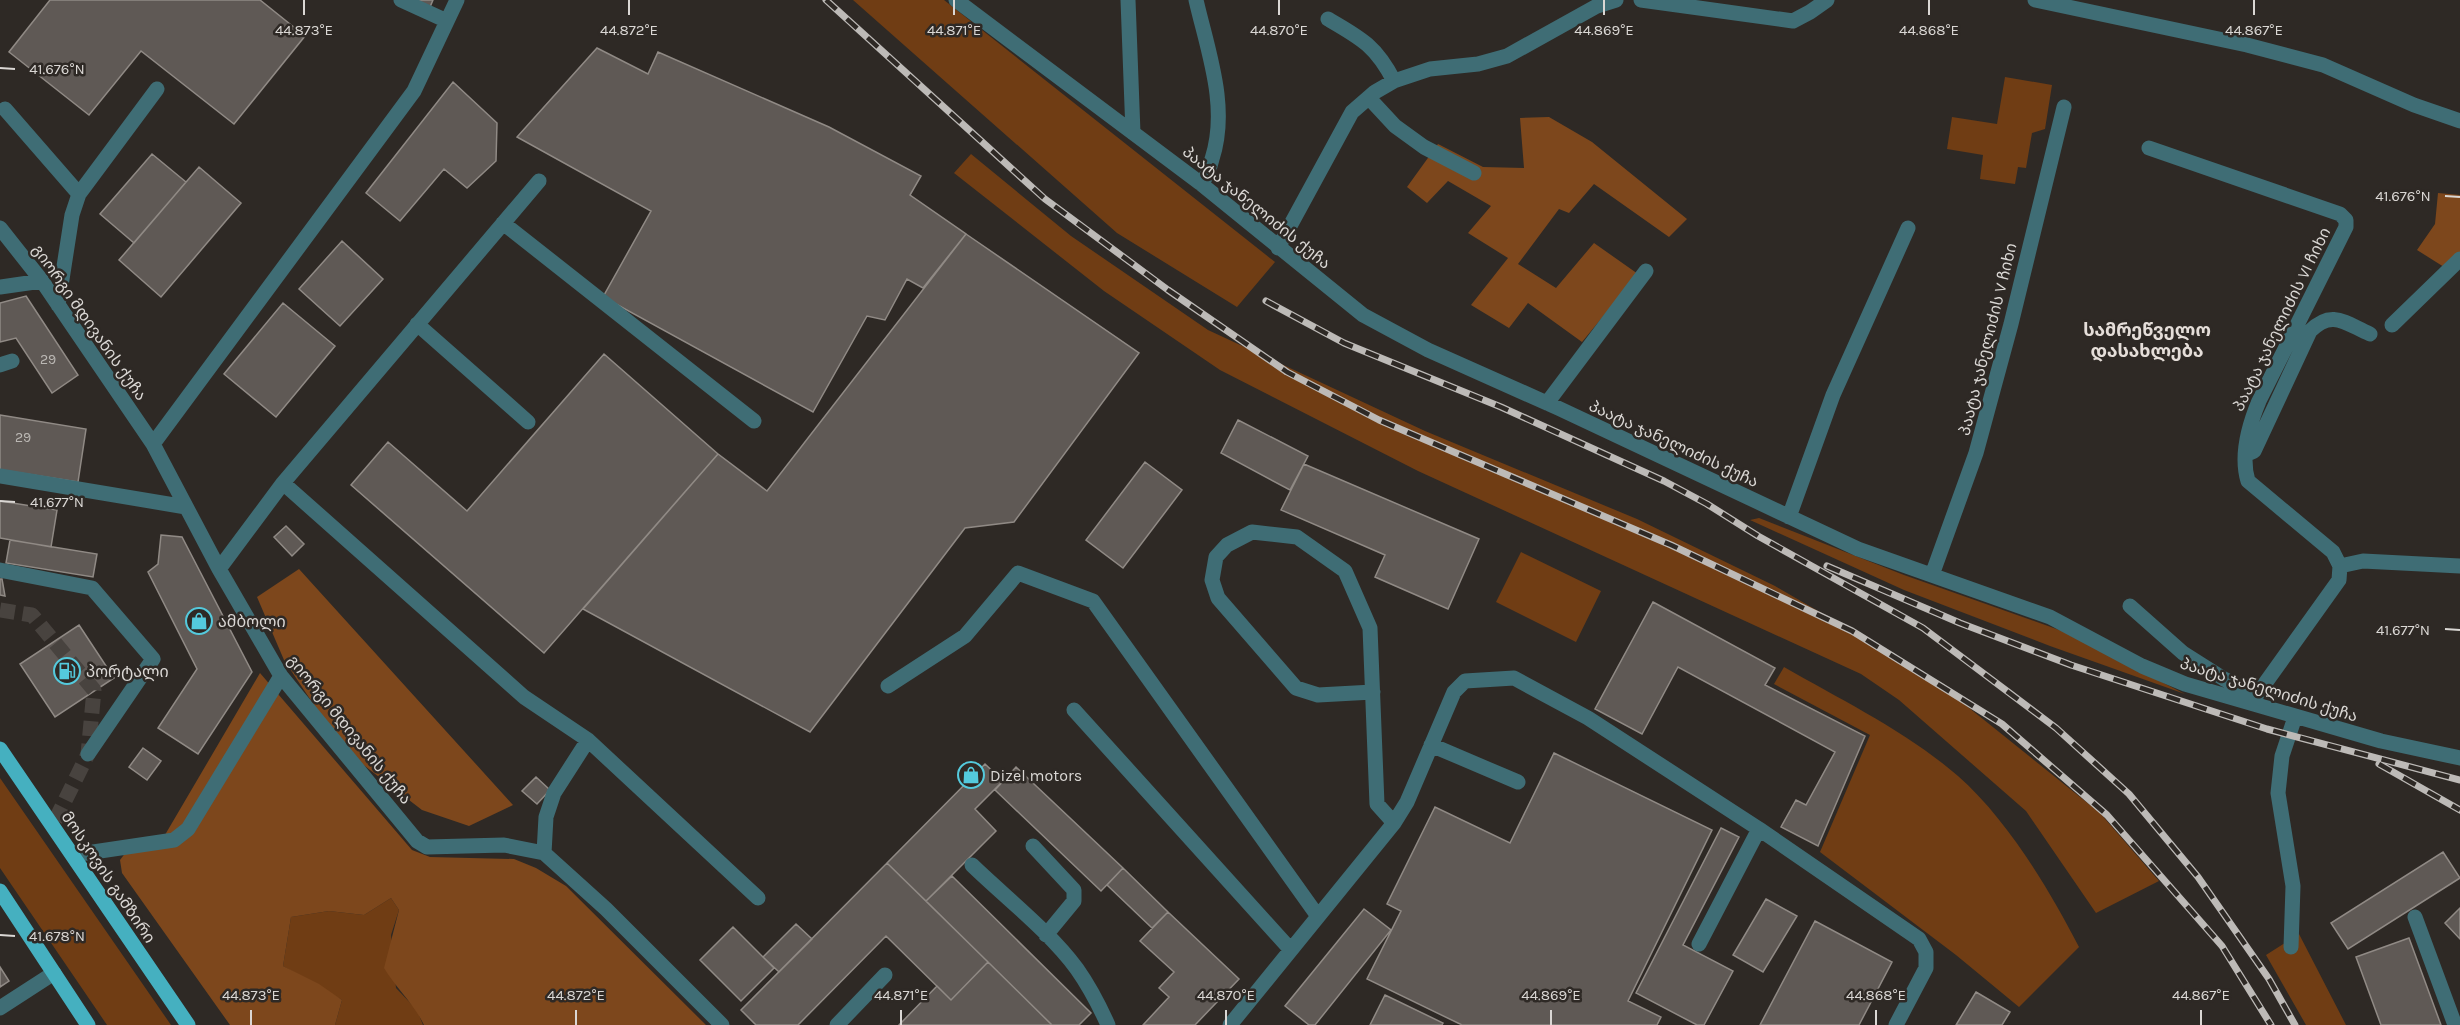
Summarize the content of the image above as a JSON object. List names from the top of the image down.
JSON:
{
  "streets": {
    "main road": ["მოსკოვის გამზირი"],
    "street": [
      "პაატა ჯანელიძის ქუჩა",
      "პაატა ჯანელიძის VI ჩიხი",
      "გიორგი მდივანის ქუჩა",
      "პაატა ჯანელიძის V ჩიხი"
    ]
  },
  "crossings": [
    ["პაატა ჯანელიძის ქუჩა", "პაატა ჯანელიძის V ჩიხი"]
  ],
  "districts": ["სამრეწველო დასახლება"],
  "places": {
    "shop": ["ამბოლი", "Dizel motors"],
    "fuel station": ["პორტალი"]
  },
  "house_numbers": ["29", "29"],
  "coordinates": [
    "44.873°E",
    "44.872°E",
    "44.871°E",
    "44.870°E",
    "44.869°E",
    "44.868°E",
    "44.867°E",
    "41.676°N",
    "41.677°N",
    "41.678°N"
  ]
}
